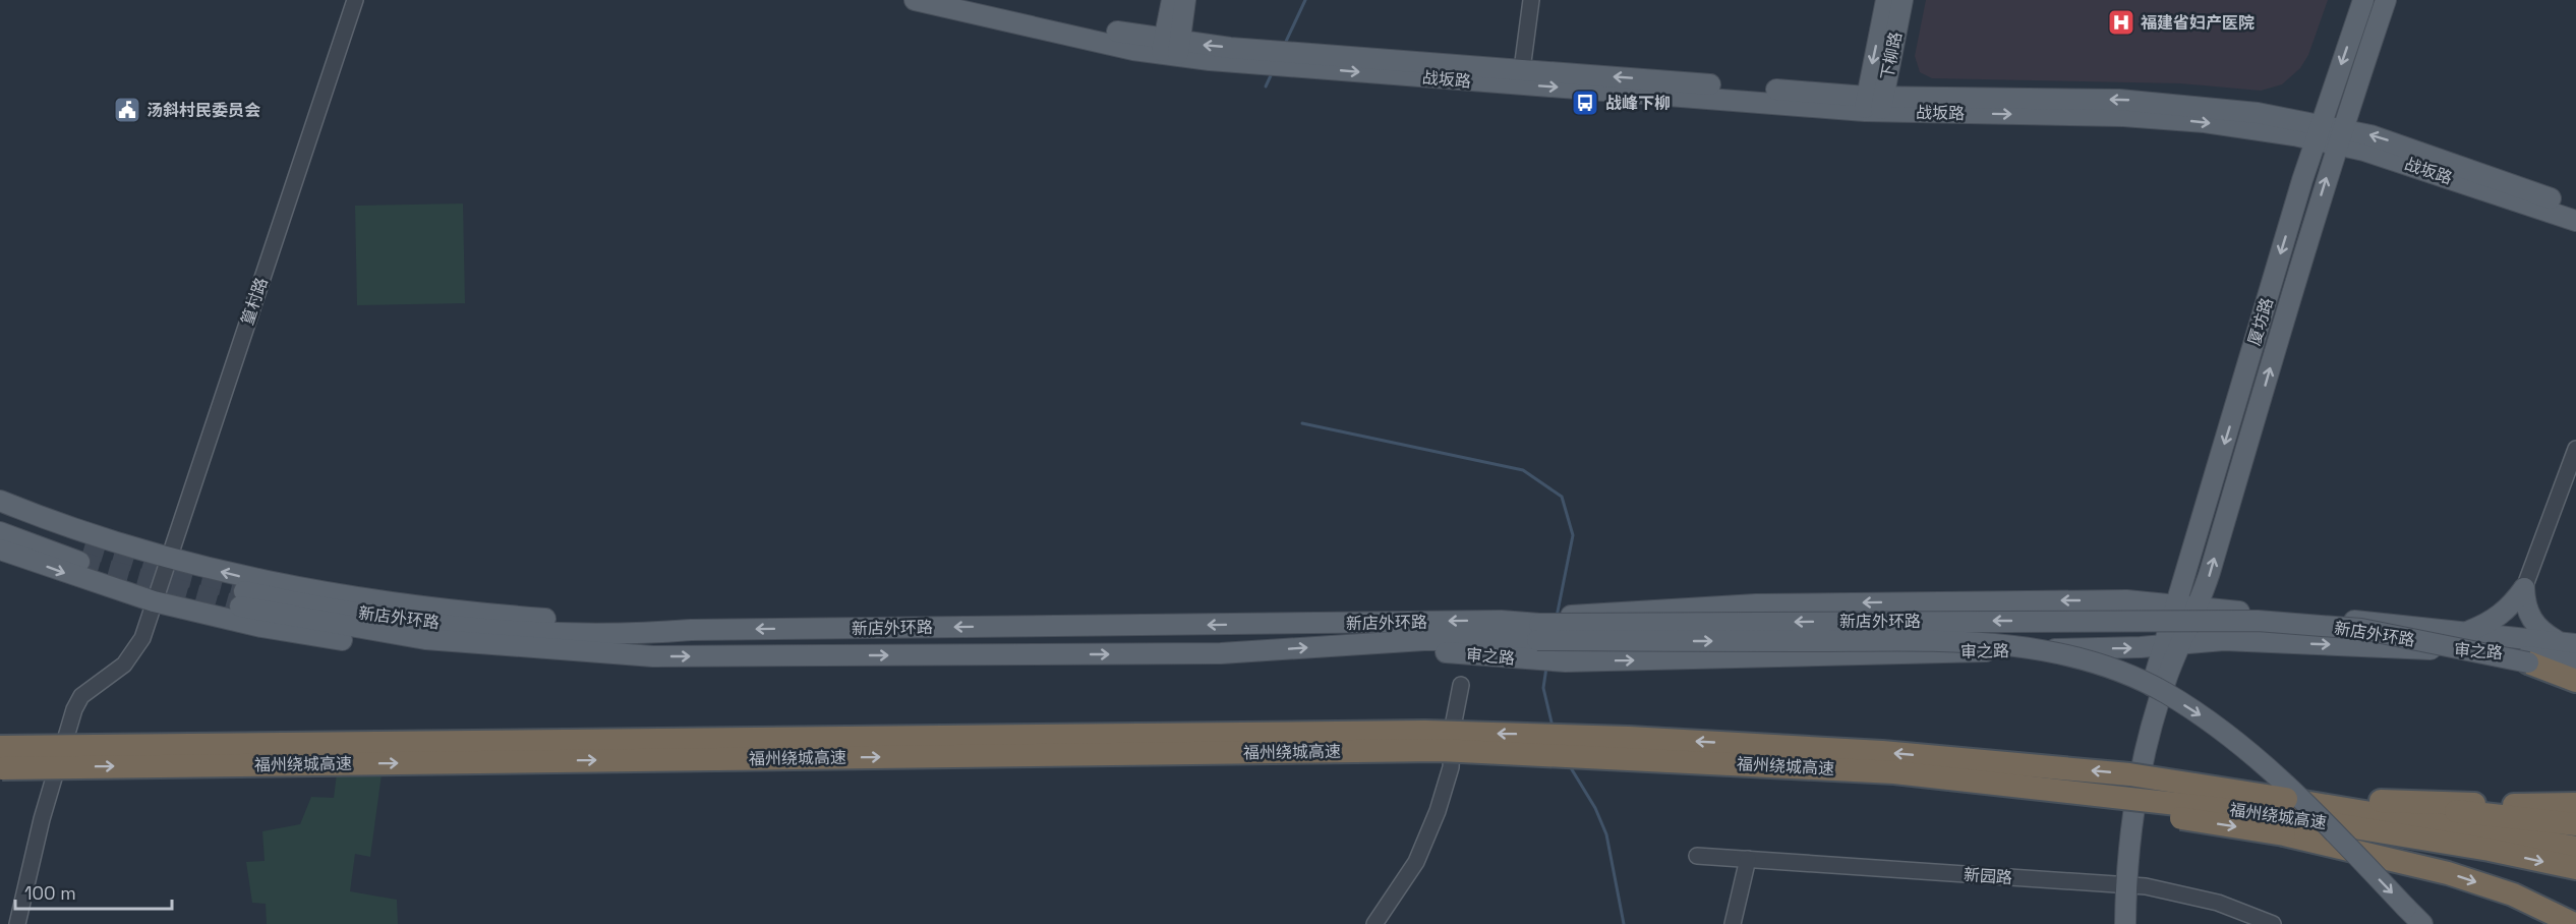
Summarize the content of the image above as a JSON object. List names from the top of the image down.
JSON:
{
  "streets": {
    "highway": ["福州绕城高速"],
    "main road": [
      "下柳路",
      "战坂路",
      "厦坊路",
      "新店外环路",
      "审之路"
    ],
    "street": ["篁村路", "新园路"]
  },
  "crossings": [
    ["下柳路", "战坂路"],
    ["战坂路", "厦坊路"],
    ["厦坊路", "审之路"],
    ["厦坊路", "新园路"],
    ["新店外环路", "审之路"]
  ],
  "places": {
    "hospital": ["福建省妇产医院"],
    "bus stop": ["战峰下柳"],
    "public building": ["汤斜村民委员会"]
  },
  "scale_bar": "100 m"
}
